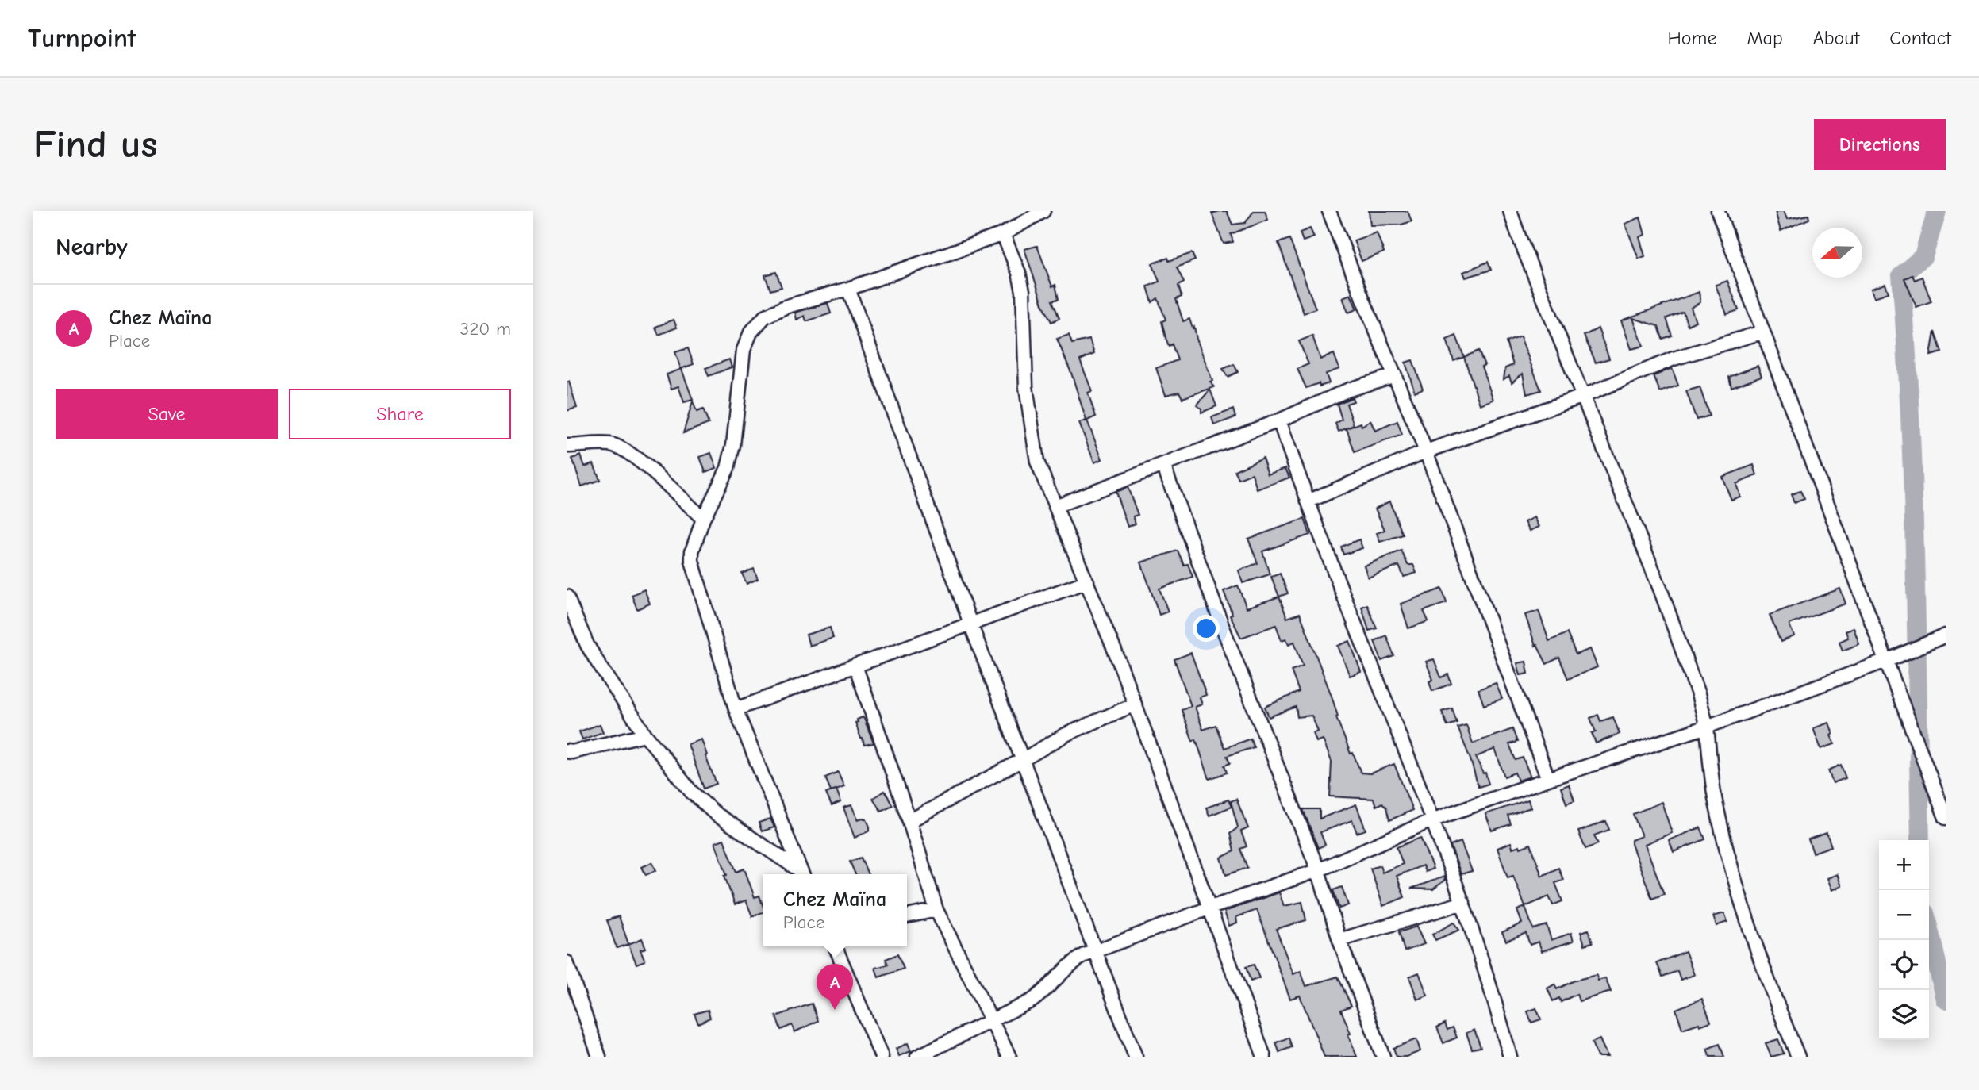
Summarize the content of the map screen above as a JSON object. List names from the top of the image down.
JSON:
{
  "north": "left",
  "page": {
    "header": "Turnpoint",
    "nav": [
      "Home",
      "Map",
      "About",
      "Contact"
    ],
    "buttons": [
      "Directions",
      ["Save", "Share"]
    ],
    "title": "Find us",
    "heading": "Nearby",
    "list": [
      {
        "mark": "A",
        "name": "Chez Maïna",
        "note": "Place",
        "value": "320 m"
      }
    ],
    "map_buttons": ["+", "−"],
    "popup": ["Chez Maïna", "Place"],
    "pins": "A"
  }
}
